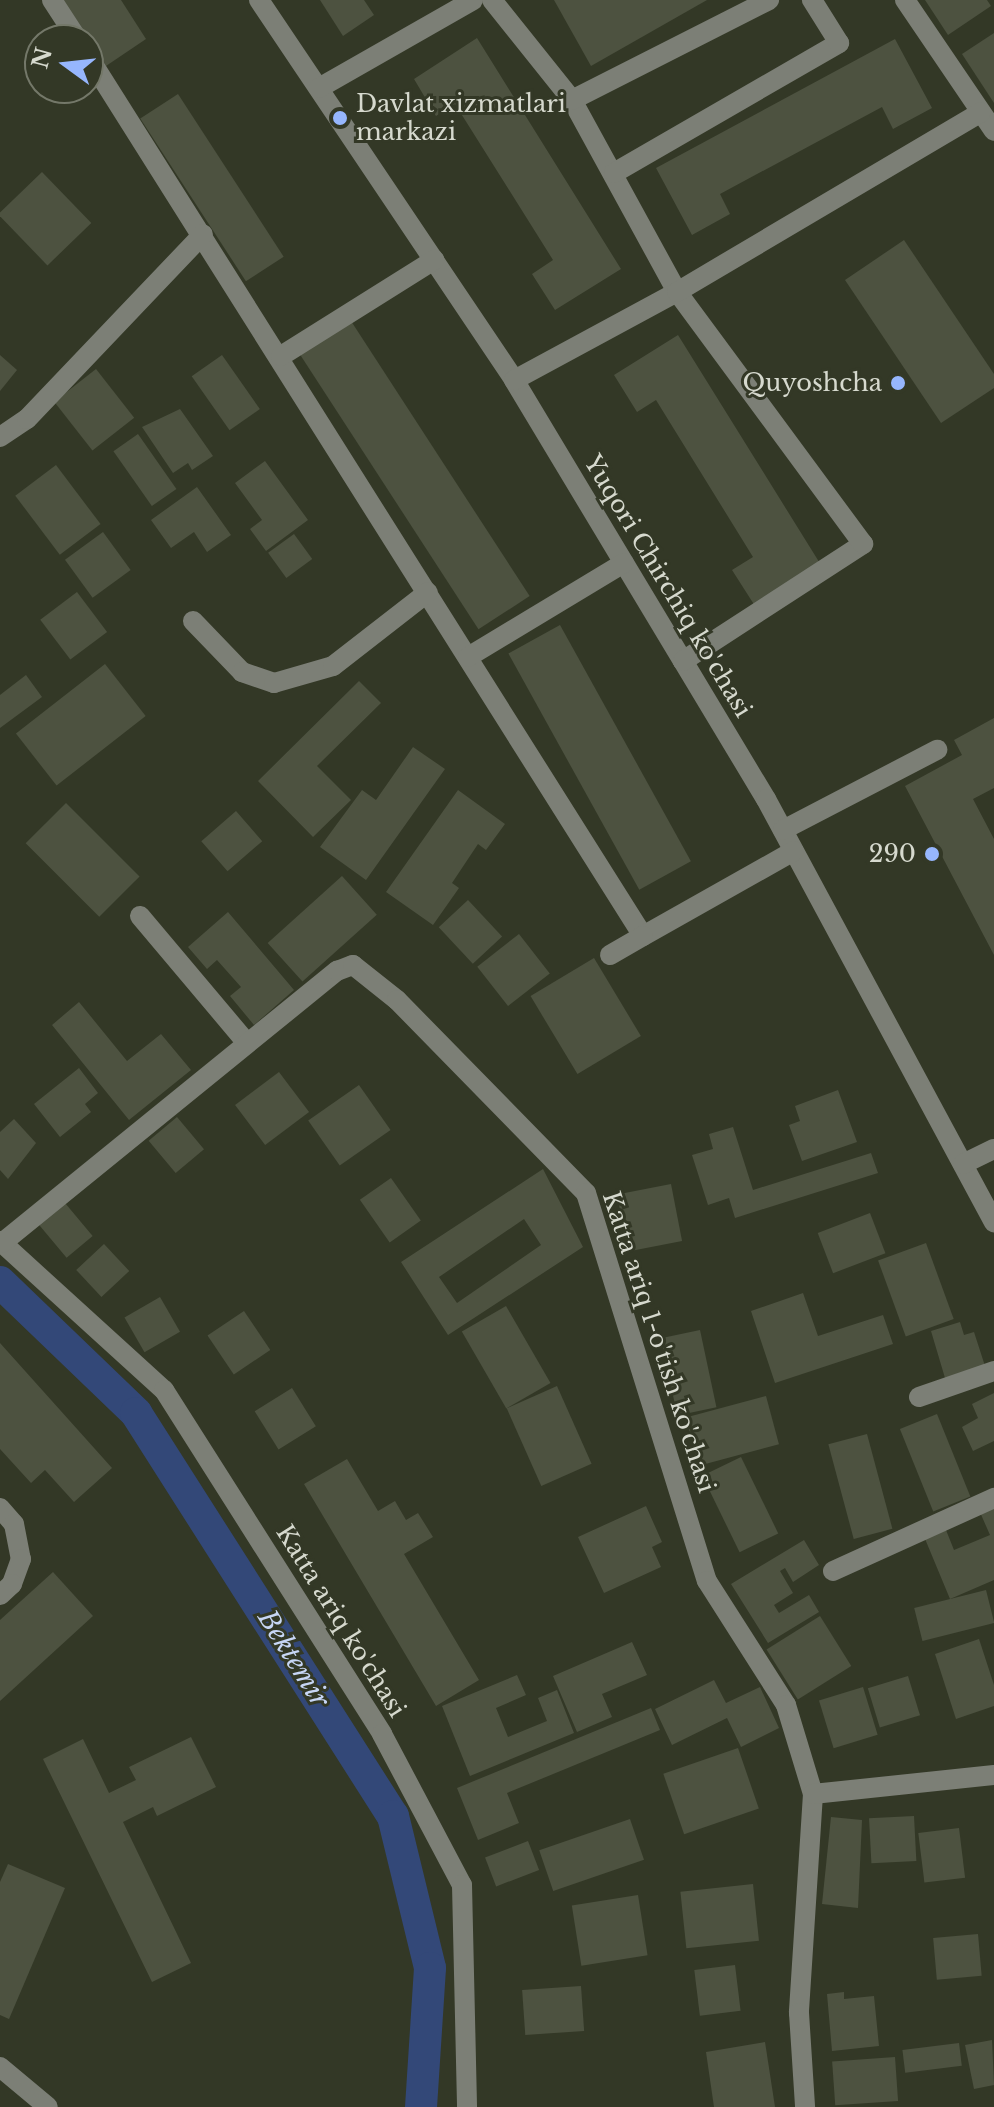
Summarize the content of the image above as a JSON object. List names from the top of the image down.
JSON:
{
  "streets": {
    "street": ["Yuqori Chirchiq ko'chasi", "Katta ariq 1-o'tish ko'chasi", "Katta ariq ko'chasi"]
  },
  "crossings": [
    ["Katta ariq 1-o'tish ko'chasi", "Katta ariq ko'chasi"]
  ],
  "water": ["Bektemir"],
  "places": ["Davlat xizmatlari markazi", "Quyoshcha", "290"],
  "north": "left"
}
